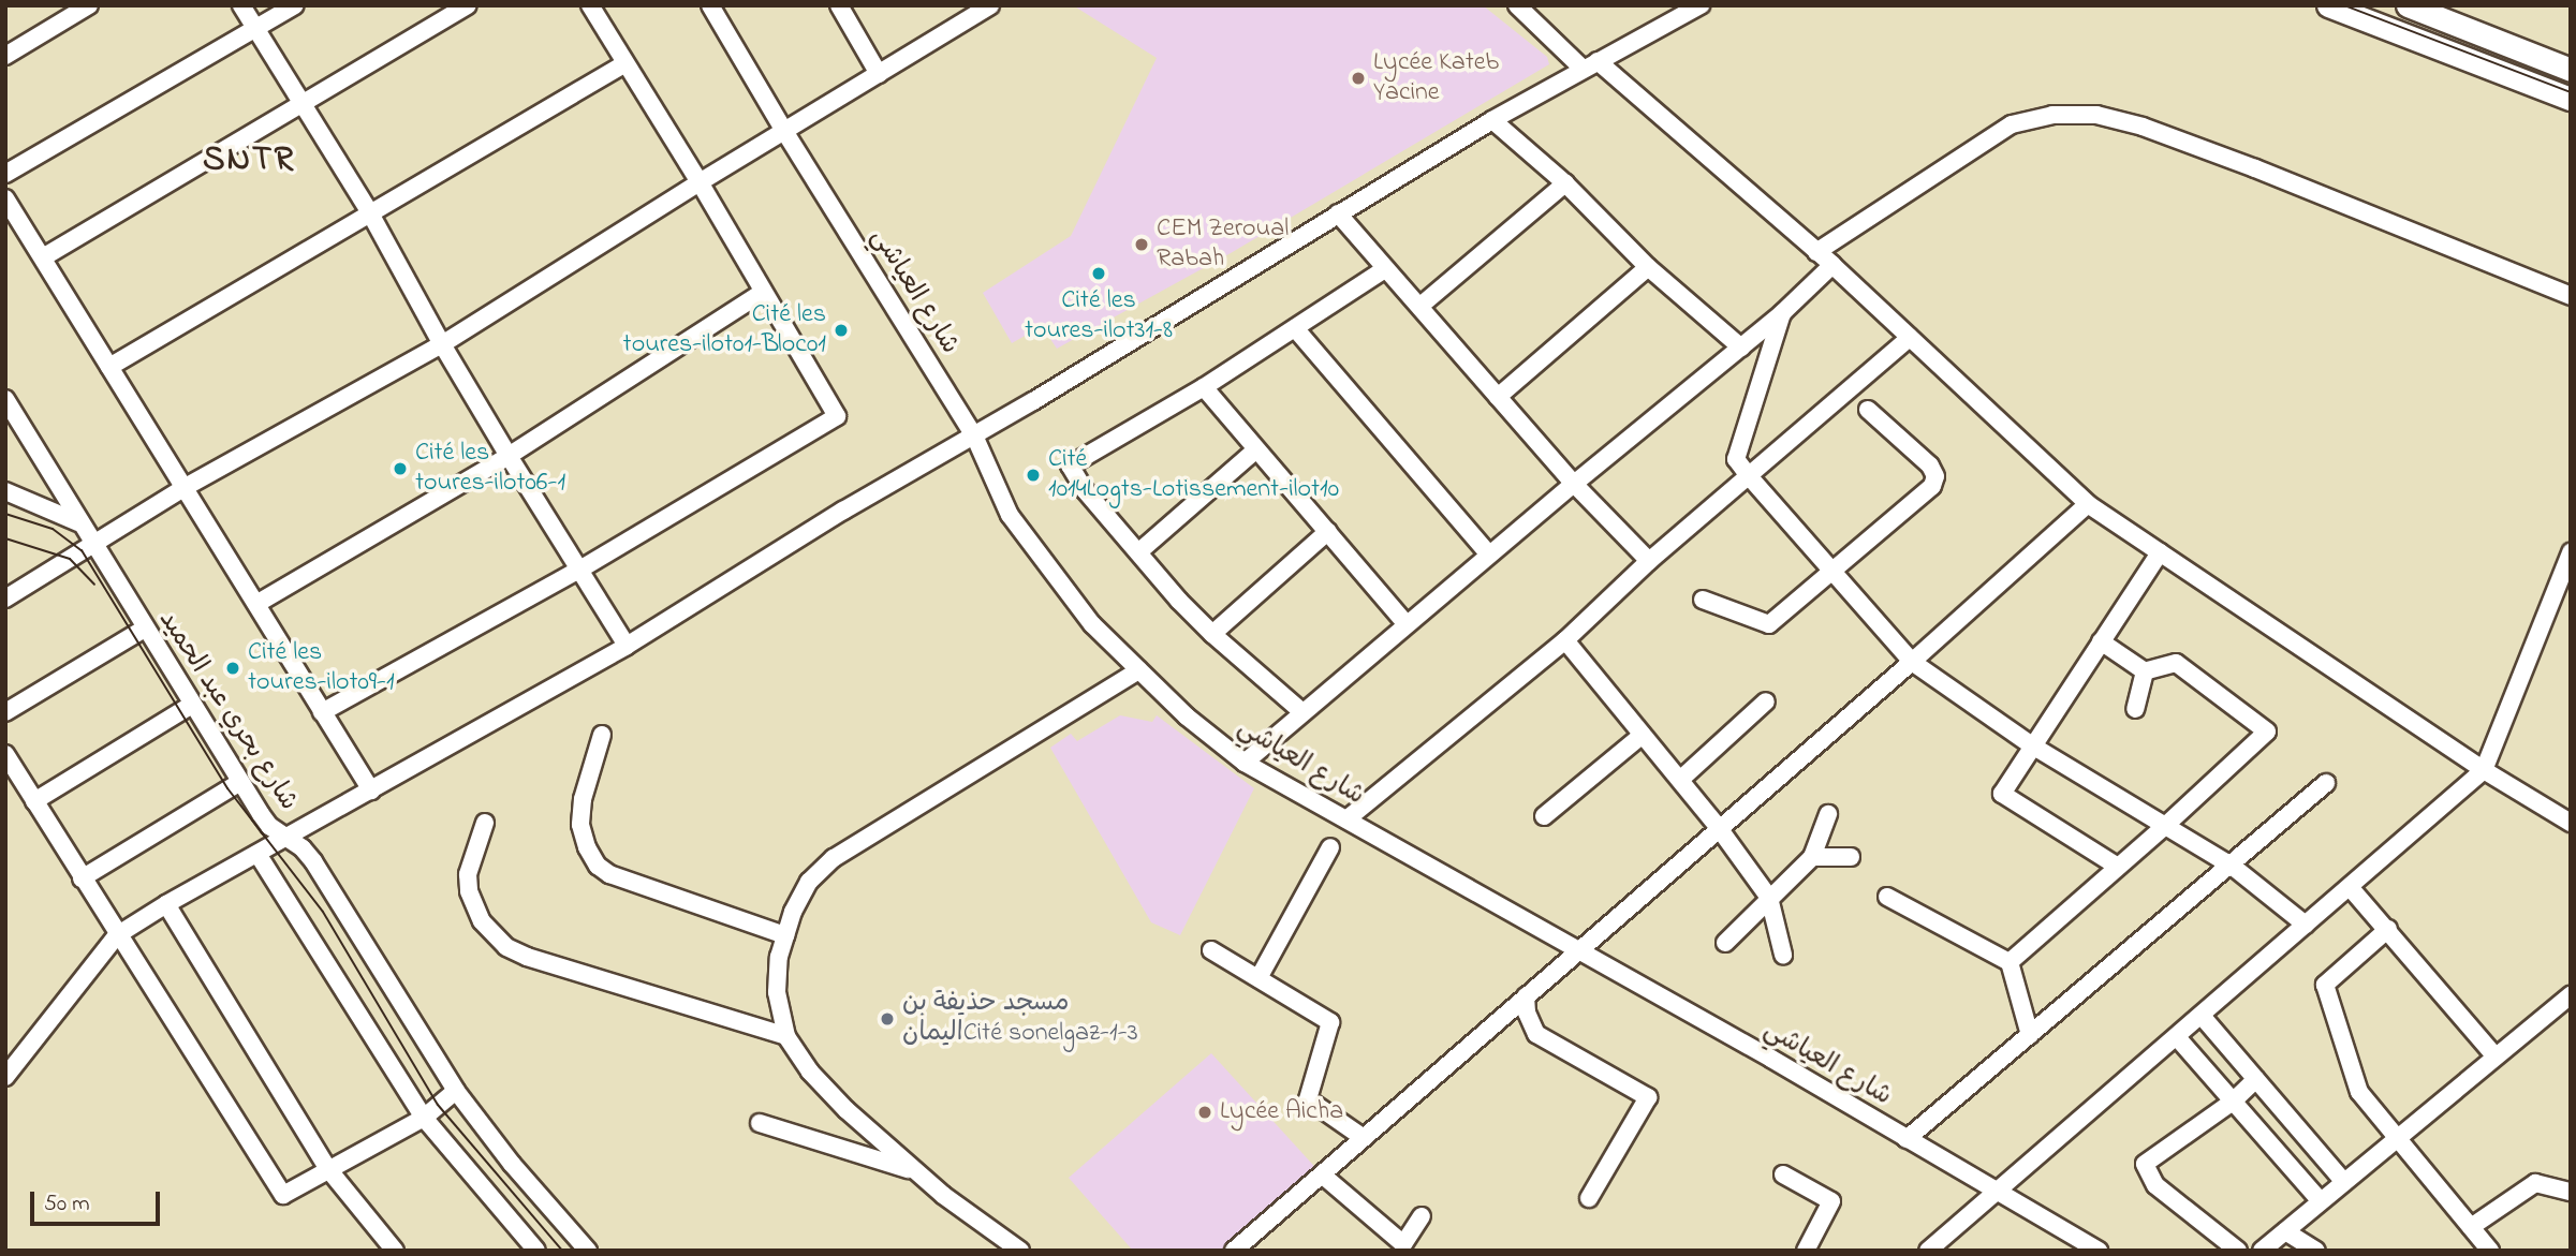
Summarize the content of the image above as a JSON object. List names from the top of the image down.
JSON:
{
  "streets": {
    "street": ["شارع العياشي", "شارع بحري عبد الحميد"]
  },
  "districts": ["SNTR"],
  "places": [
    "Lycée Kateb Yacine",
    "CEM Zeroual Rabah",
    "Cité les toures-ilot31-8",
    "Cité les toures-ilot01-Bloc01",
    "Cité les toures-ilot06-1",
    "Cité 1014Logts-Lotissement-ilot10",
    "Cité les toures-ilot09-1",
    "مسجد حذيفة بن اليمانCité sonelgaz-1-3",
    "Lycée Aicha"
  ],
  "scale_bar": "50 m"
}
